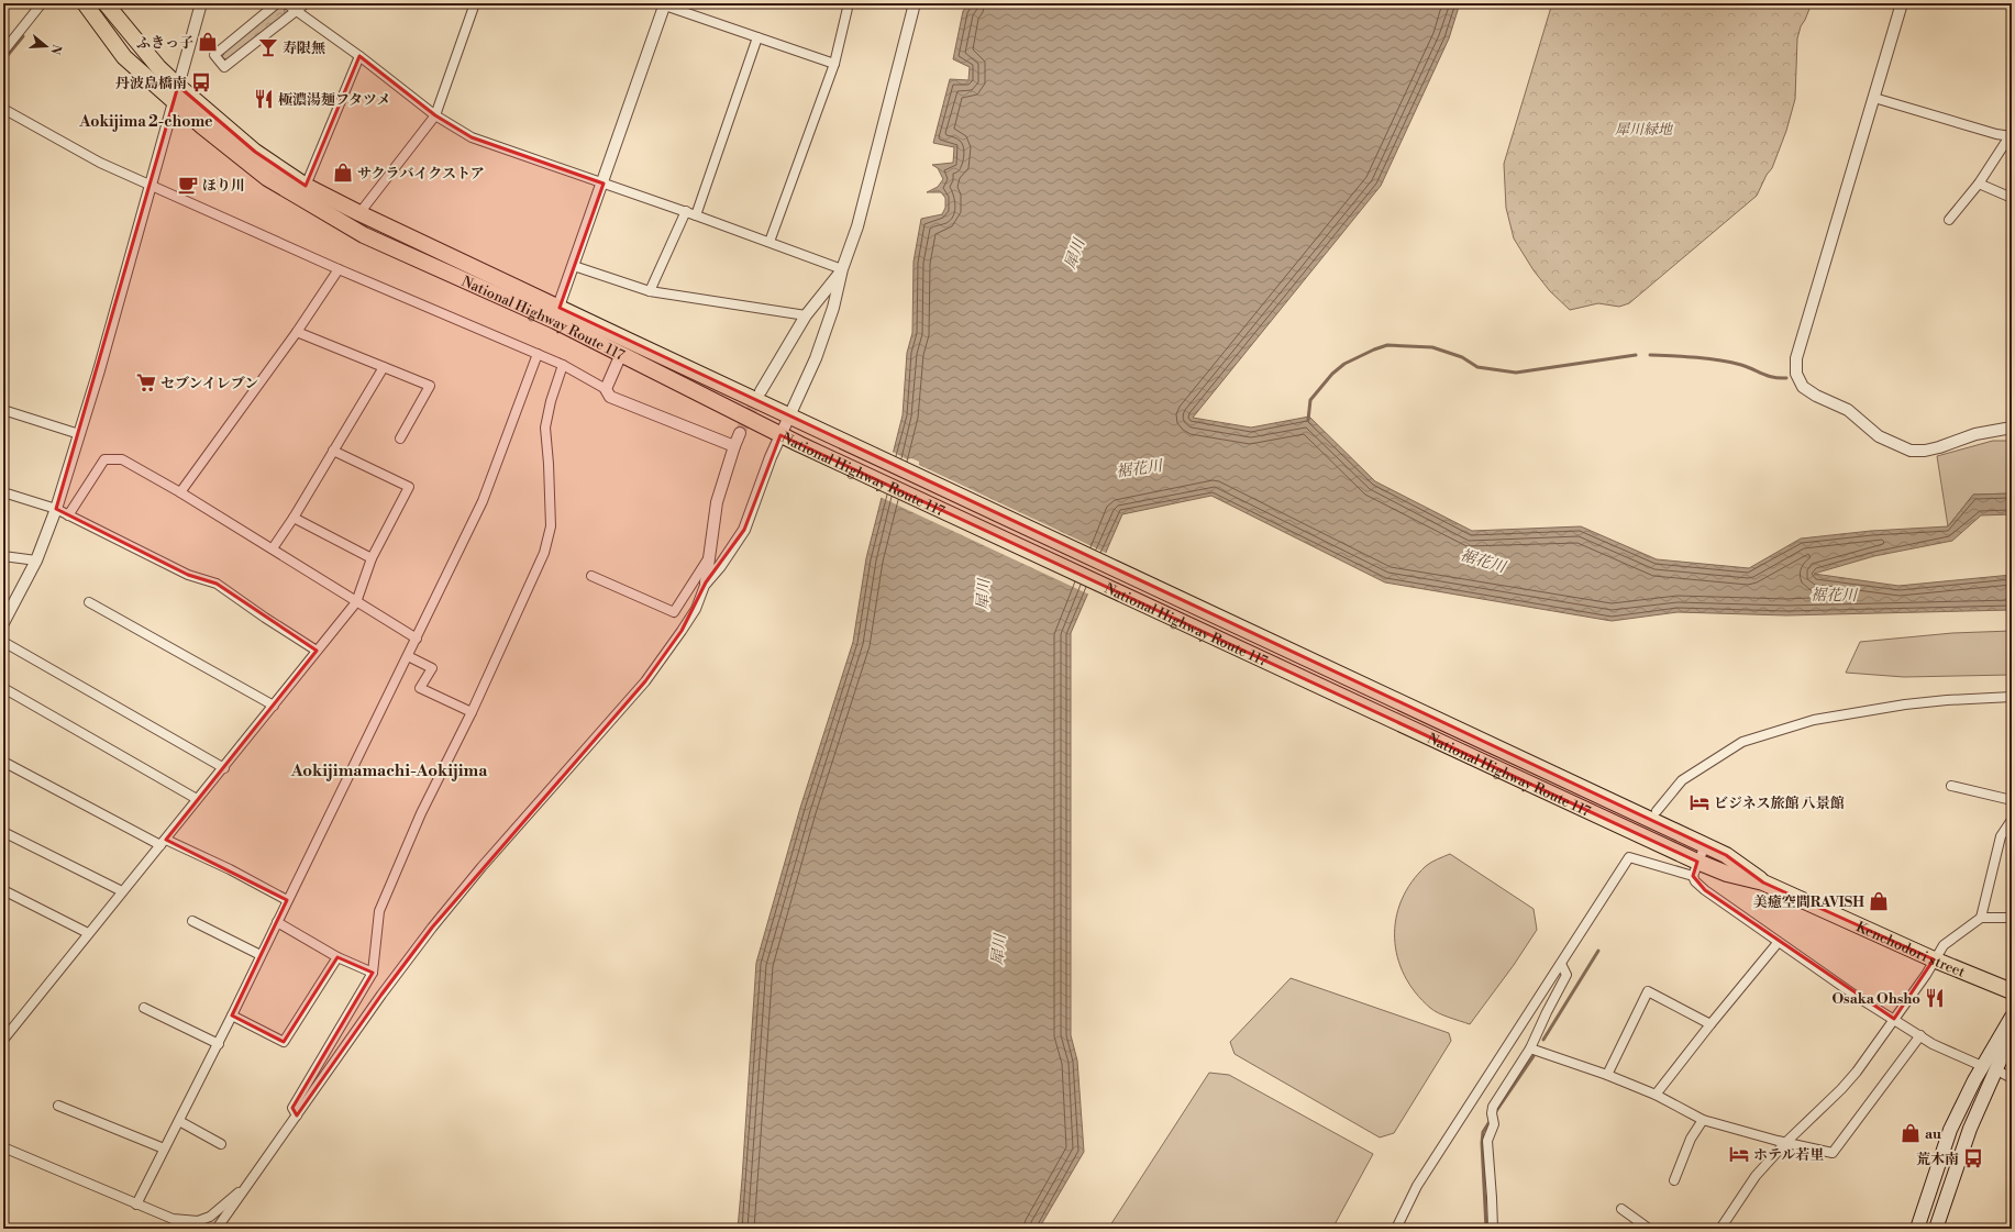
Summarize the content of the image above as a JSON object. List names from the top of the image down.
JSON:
{
  "streets": {
    "highway": ["National Highway Route 117", "Kenchodori street"]
  },
  "crossings": [
    ["National Highway Route 117", "Kenchodori street"]
  ],
  "districts": ["Aokijima 2-chome", "Aokijimamachi-Aokijima"],
  "water": ["犀川", "裾花川"],
  "parks": ["犀川緑地"],
  "places": {
    "shop": [
      "ふきっ子",
      "サクラバイクストア",
      "美癒空間RAVISH",
      "au"
    ],
    "bar": ["寿限無"],
    "bus stop": ["丹波島橋南", "荒木南"],
    "restaurant": ["極濃湯麺フタツメ", "Osaka Ohsho"],
    "cafe": ["ほり川"],
    "supermarket": ["セブンイレブン"],
    "hotel": ["ビジネス旅館 八景館", "ホテル若里"]
  },
  "north": "right"
}
